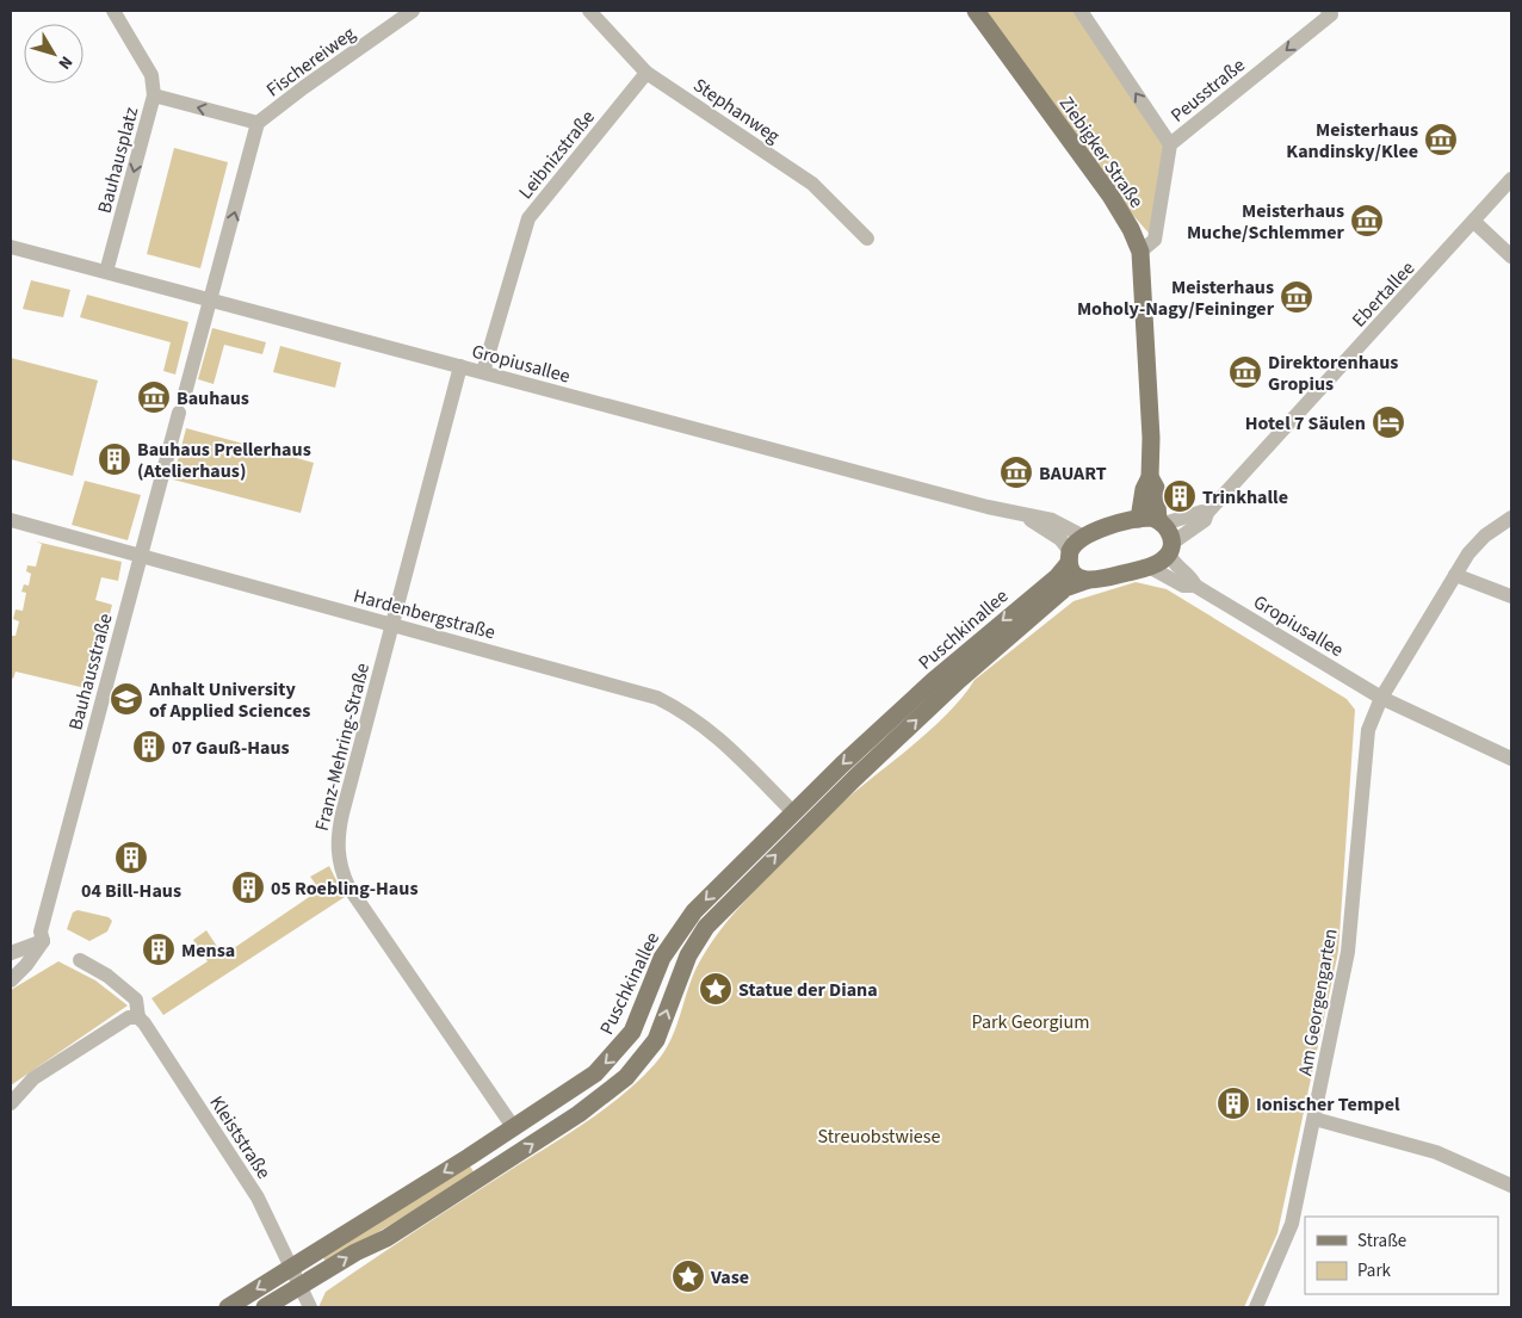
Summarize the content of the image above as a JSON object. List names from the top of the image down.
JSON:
{
  "streets": {
    "main road": ["Ziebigker Straße", "Puschkinallee"],
    "street": [
      "Fischereiweg",
      "Peusstraße",
      "Stephanweg",
      "Leibnizstraße",
      "Bauhausplatz",
      "Ebertallee",
      "Gropiusallee",
      "Hardenbergstraße",
      "Bauhausstraße",
      "Franz-Mehring-Straße",
      "Am Georgengarten",
      "Kleiststraße"
    ]
  },
  "crossings": [
    ["Fischereiweg", "Bauhausplatz"],
    ["Peusstraße", "Ziebigker Straße"],
    ["Stephanweg", "Leibnizstraße"],
    ["Ziebigker Straße", "Ebertallee"],
    ["Ziebigker Straße", "Gropiusallee"],
    ["Ziebigker Straße", "Puschkinallee"],
    ["Leibnizstraße", "Gropiusallee"],
    ["Bauhausplatz", "Gropiusallee"],
    ["Ebertallee", "Gropiusallee"],
    ["Ebertallee", "Puschkinallee"],
    ["Gropiusallee", "Puschkinallee"],
    ["Gropiusallee", "Franz-Mehring-Straße"],
    ["Gropiusallee", "Am Georgengarten"],
    ["Hardenbergstraße", "Puschkinallee"],
    ["Hardenbergstraße", "Bauhausstraße"],
    ["Hardenbergstraße", "Franz-Mehring-Straße"],
    ["Puschkinallee", "Franz-Mehring-Straße"],
    ["Puschkinallee", "Kleiststraße"]
  ],
  "one_way": ["Peusstraße"],
  "parks": ["Park Georgium", "Streuobstwiese"],
  "places": {
    "museum": [
      "Meisterhaus Kandinsky/Klee",
      "Meisterhaus Muche/Schlemmer",
      "Meisterhaus Moholy-Nagy/Feininger",
      "Direktorenhaus Gropius",
      "Bauhaus",
      "BAUART"
    ],
    "hotel": ["Hotel 7 Säulen"],
    "building": [
      "Bauhaus Prellerhaus (Atelierhaus)",
      "Trinkhalle",
      "07 Gauß-Haus",
      "04 Bill-Haus",
      "05 Roebling-Haus",
      "Mensa",
      "Ionischer Tempel"
    ],
    "school or university": ["Anhalt University of Applied Sciences"],
    "place": ["Statue der Diana", "Vase"]
  },
  "legend": ["Straße", "Park"],
  "north": "bottom right"
}
